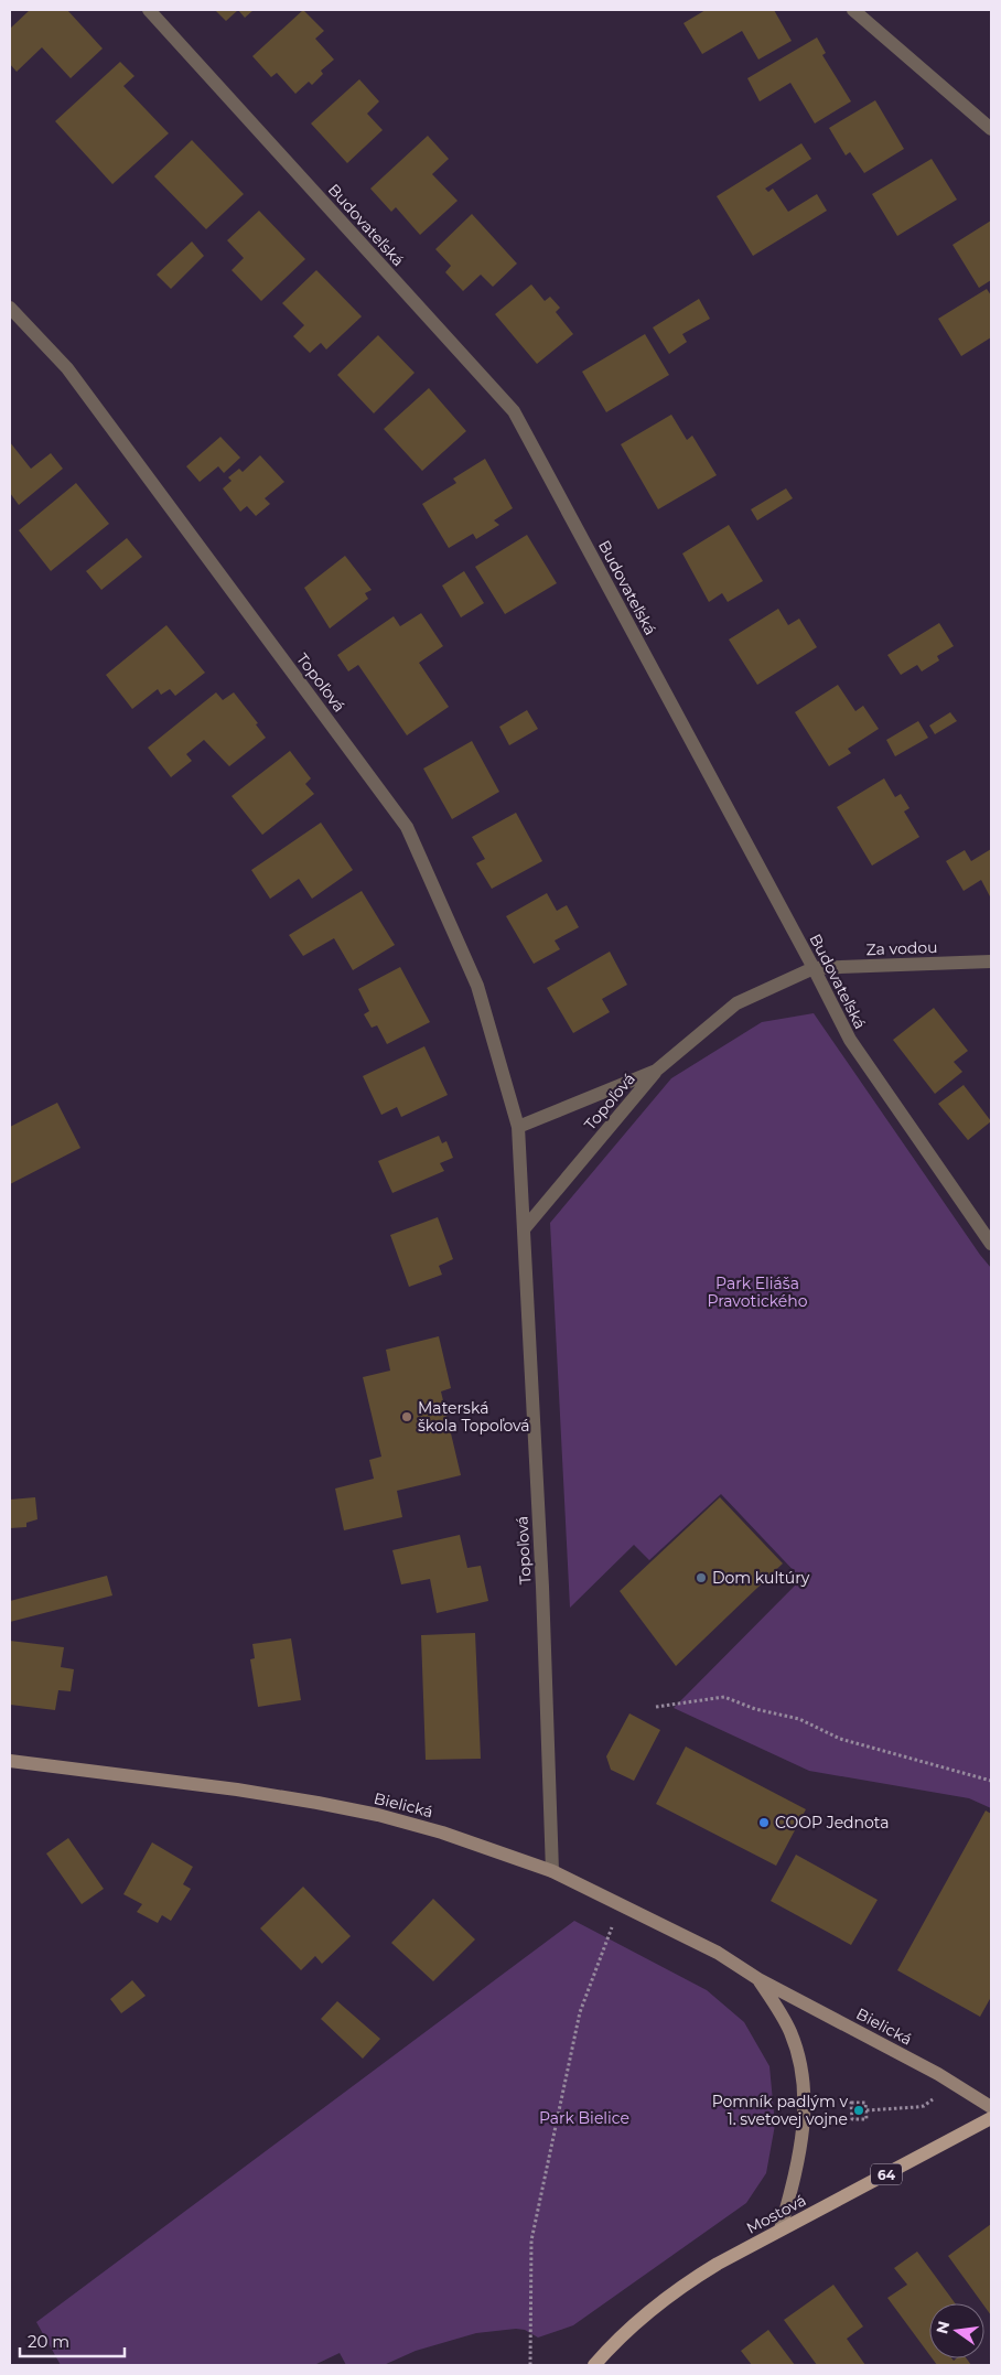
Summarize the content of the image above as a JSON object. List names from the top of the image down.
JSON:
{
  "streets": {
    "main road": ["Bielická", "64", "Mostová"],
    "street": ["Budovateľská", "Topoľová", "Za vodou"]
  },
  "crossings": [
    ["Budovateľská", "Topoľová"],
    ["Budovateľská", "Za vodou"],
    ["Topoľová", "Za vodou"],
    ["Topoľová", "Bielická"],
    ["Bielická", "Mostová"]
  ],
  "parks": ["Park Eliáša Pravotického", "Park Bielice"],
  "places": [
    "Materská škola Topoľová",
    "Dom kultúry",
    "COOP Jednota",
    "Pomník padlým v 1. svetovej vojne"
  ],
  "scale_bar": "20 m",
  "north": "left"
}
